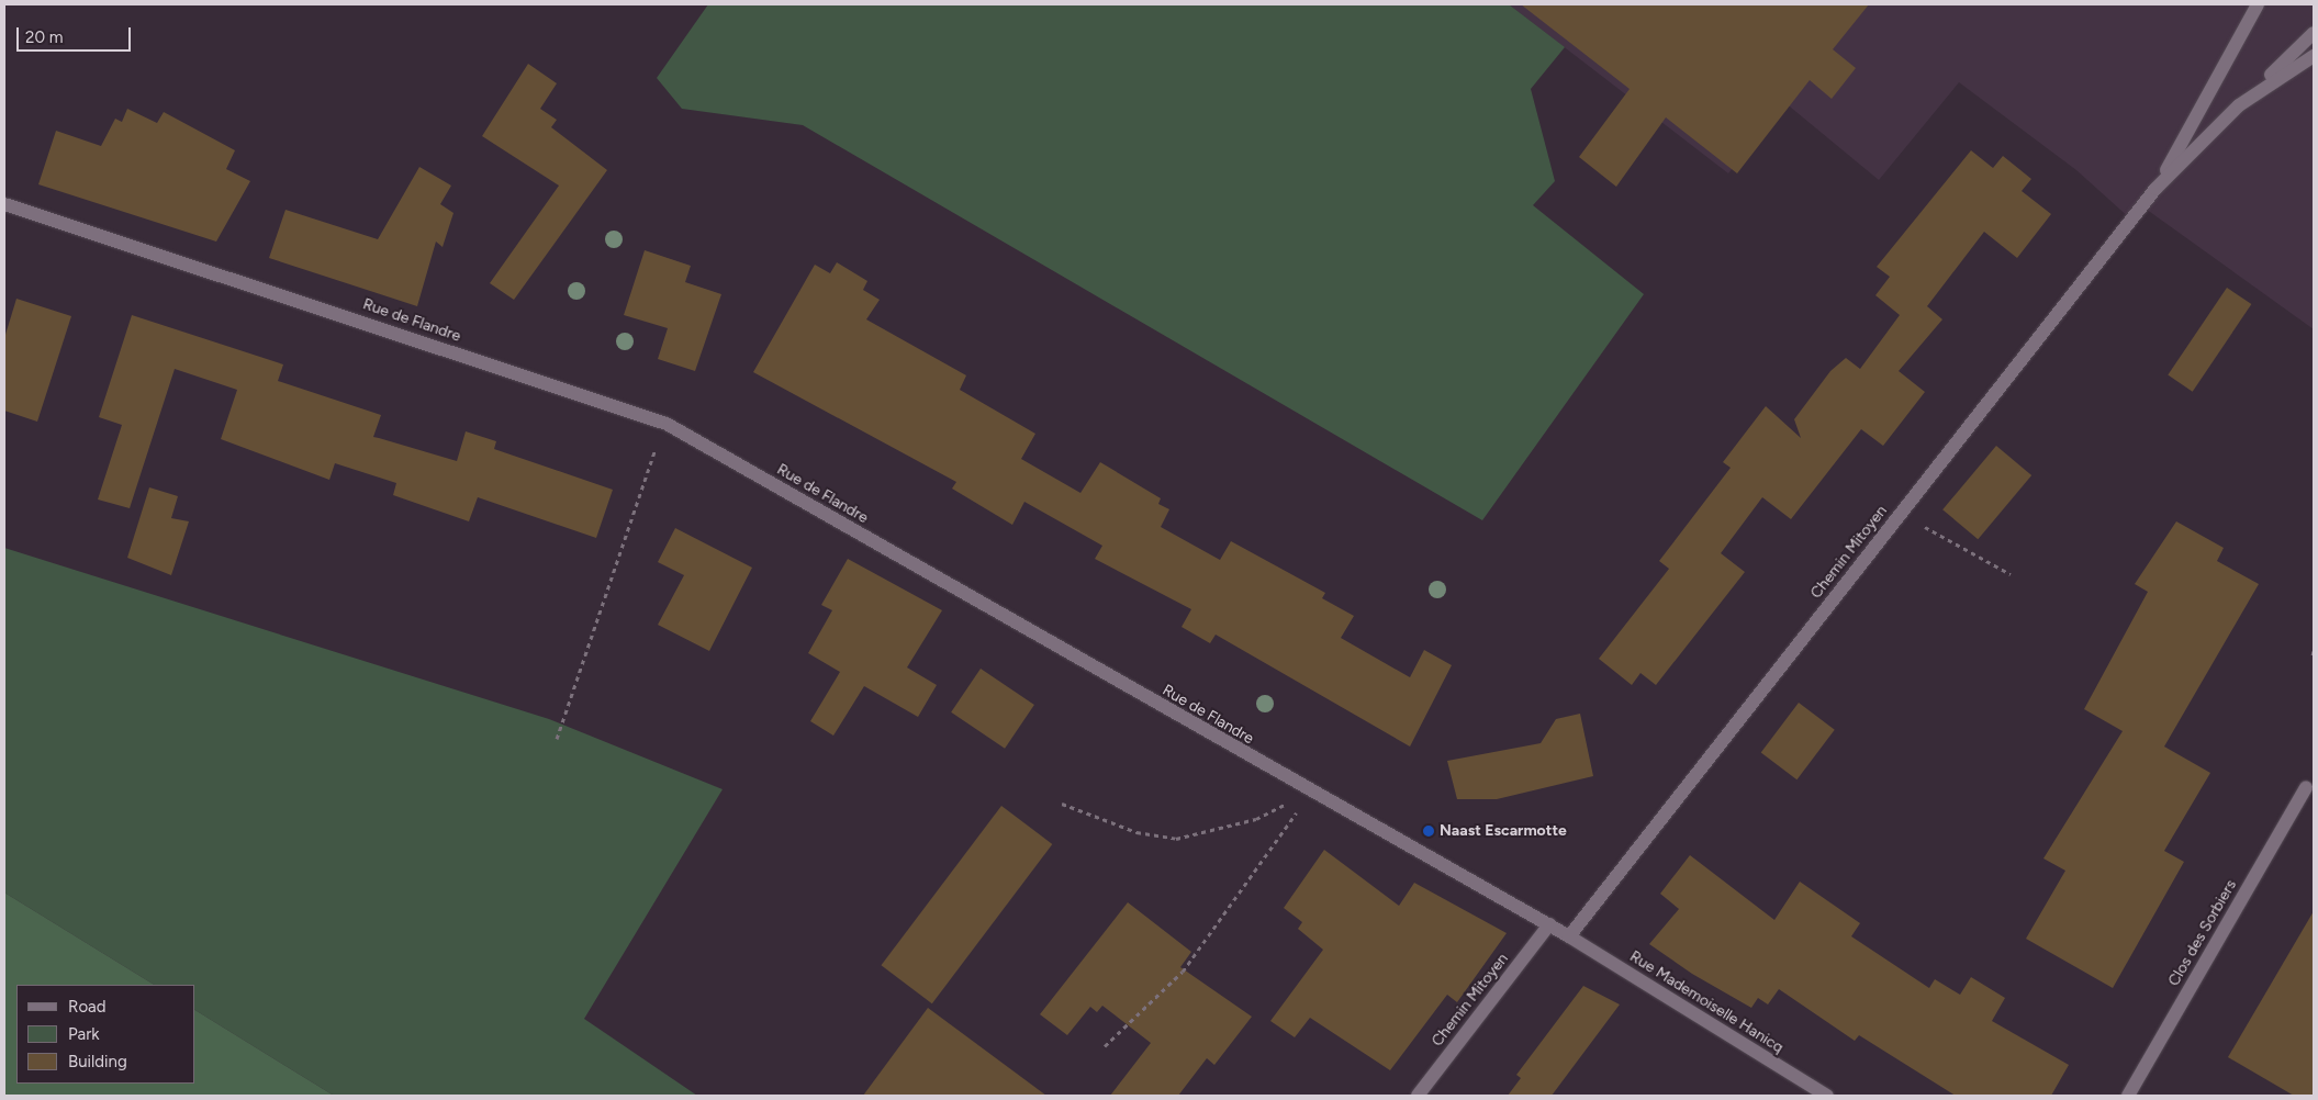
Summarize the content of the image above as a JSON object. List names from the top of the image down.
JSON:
{
  "streets": {
    "street": [
      "Rue de Flandre",
      "Chemin Mitoyen",
      "Clos des Sorbiers",
      "Rue Mademoiselle Hanicq"
    ]
  },
  "crossings": [
    ["Rue de Flandre", "Chemin Mitoyen"],
    ["Rue de Flandre", "Rue Mademoiselle Hanicq"],
    ["Chemin Mitoyen", "Rue Mademoiselle Hanicq"]
  ],
  "places": ["Naast Escarmotte"],
  "legend": ["Road", "Park", "Building"],
  "scale_bar": "20 m"
}
